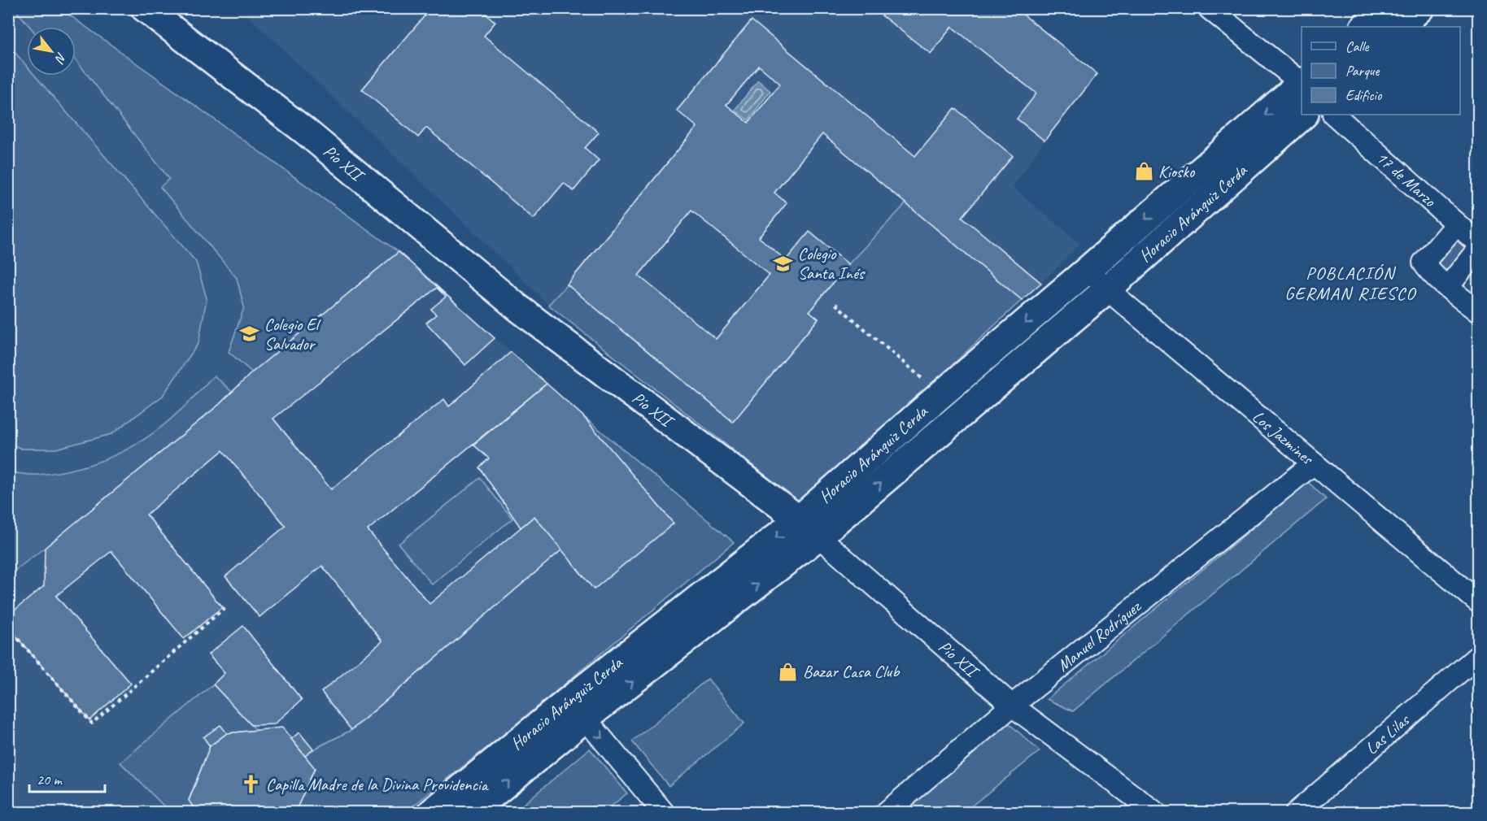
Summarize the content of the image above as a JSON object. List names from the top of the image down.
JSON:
{
  "streets": {
    "street": [
      "Pío XII",
      "17 de Marzo",
      "Horacio Aránguiz Cerda",
      "Los Jazmines",
      "Manuel Rodríguez",
      "Las Lilas"
    ]
  },
  "crossings": [
    ["Pío XII", "Horacio Aránguiz Cerda"],
    ["Pío XII", "Manuel Rodríguez"],
    ["Horacio Aránguiz Cerda", "Los Jazmines"],
    ["Los Jazmines", "Manuel Rodríguez"]
  ],
  "districts": ["POBLACIÓN GERMAN RIESCO"],
  "places": {
    "shop": ["Kiosko", "Bazar Casa Club"],
    "school or university": ["Colegio Santa Inés", "Colegio El Salvador"],
    "church": ["Capilla Madre de la Divina Providencia"]
  },
  "legend": ["Calle", "Parque", "Edificio"],
  "scale_bar": "20 m",
  "north": "bottom right"
}
